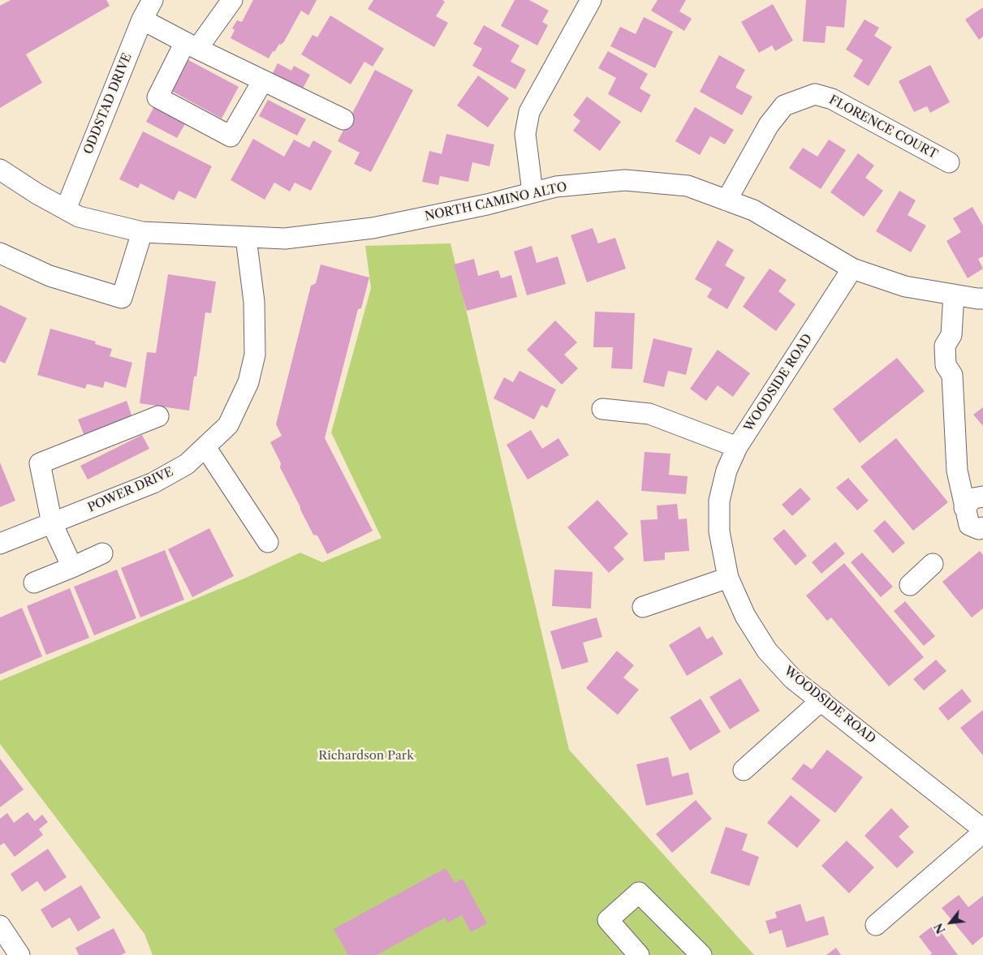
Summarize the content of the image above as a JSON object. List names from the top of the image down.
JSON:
{
  "streets": {
    "street": [
      "ODDSTAD DRIVE",
      "FLORENCE COURT",
      "NORTH CAMINO ALTO",
      "WOODSIDE ROAD",
      "POWER DRIVE"
    ]
  },
  "crossings": [
    ["ODDSTAD DRIVE", "NORTH CAMINO ALTO"],
    ["FLORENCE COURT", "NORTH CAMINO ALTO"],
    ["NORTH CAMINO ALTO", "WOODSIDE ROAD"],
    ["NORTH CAMINO ALTO", "POWER DRIVE"]
  ],
  "parks": ["Richardson Park"],
  "north": "bottom left"
}
